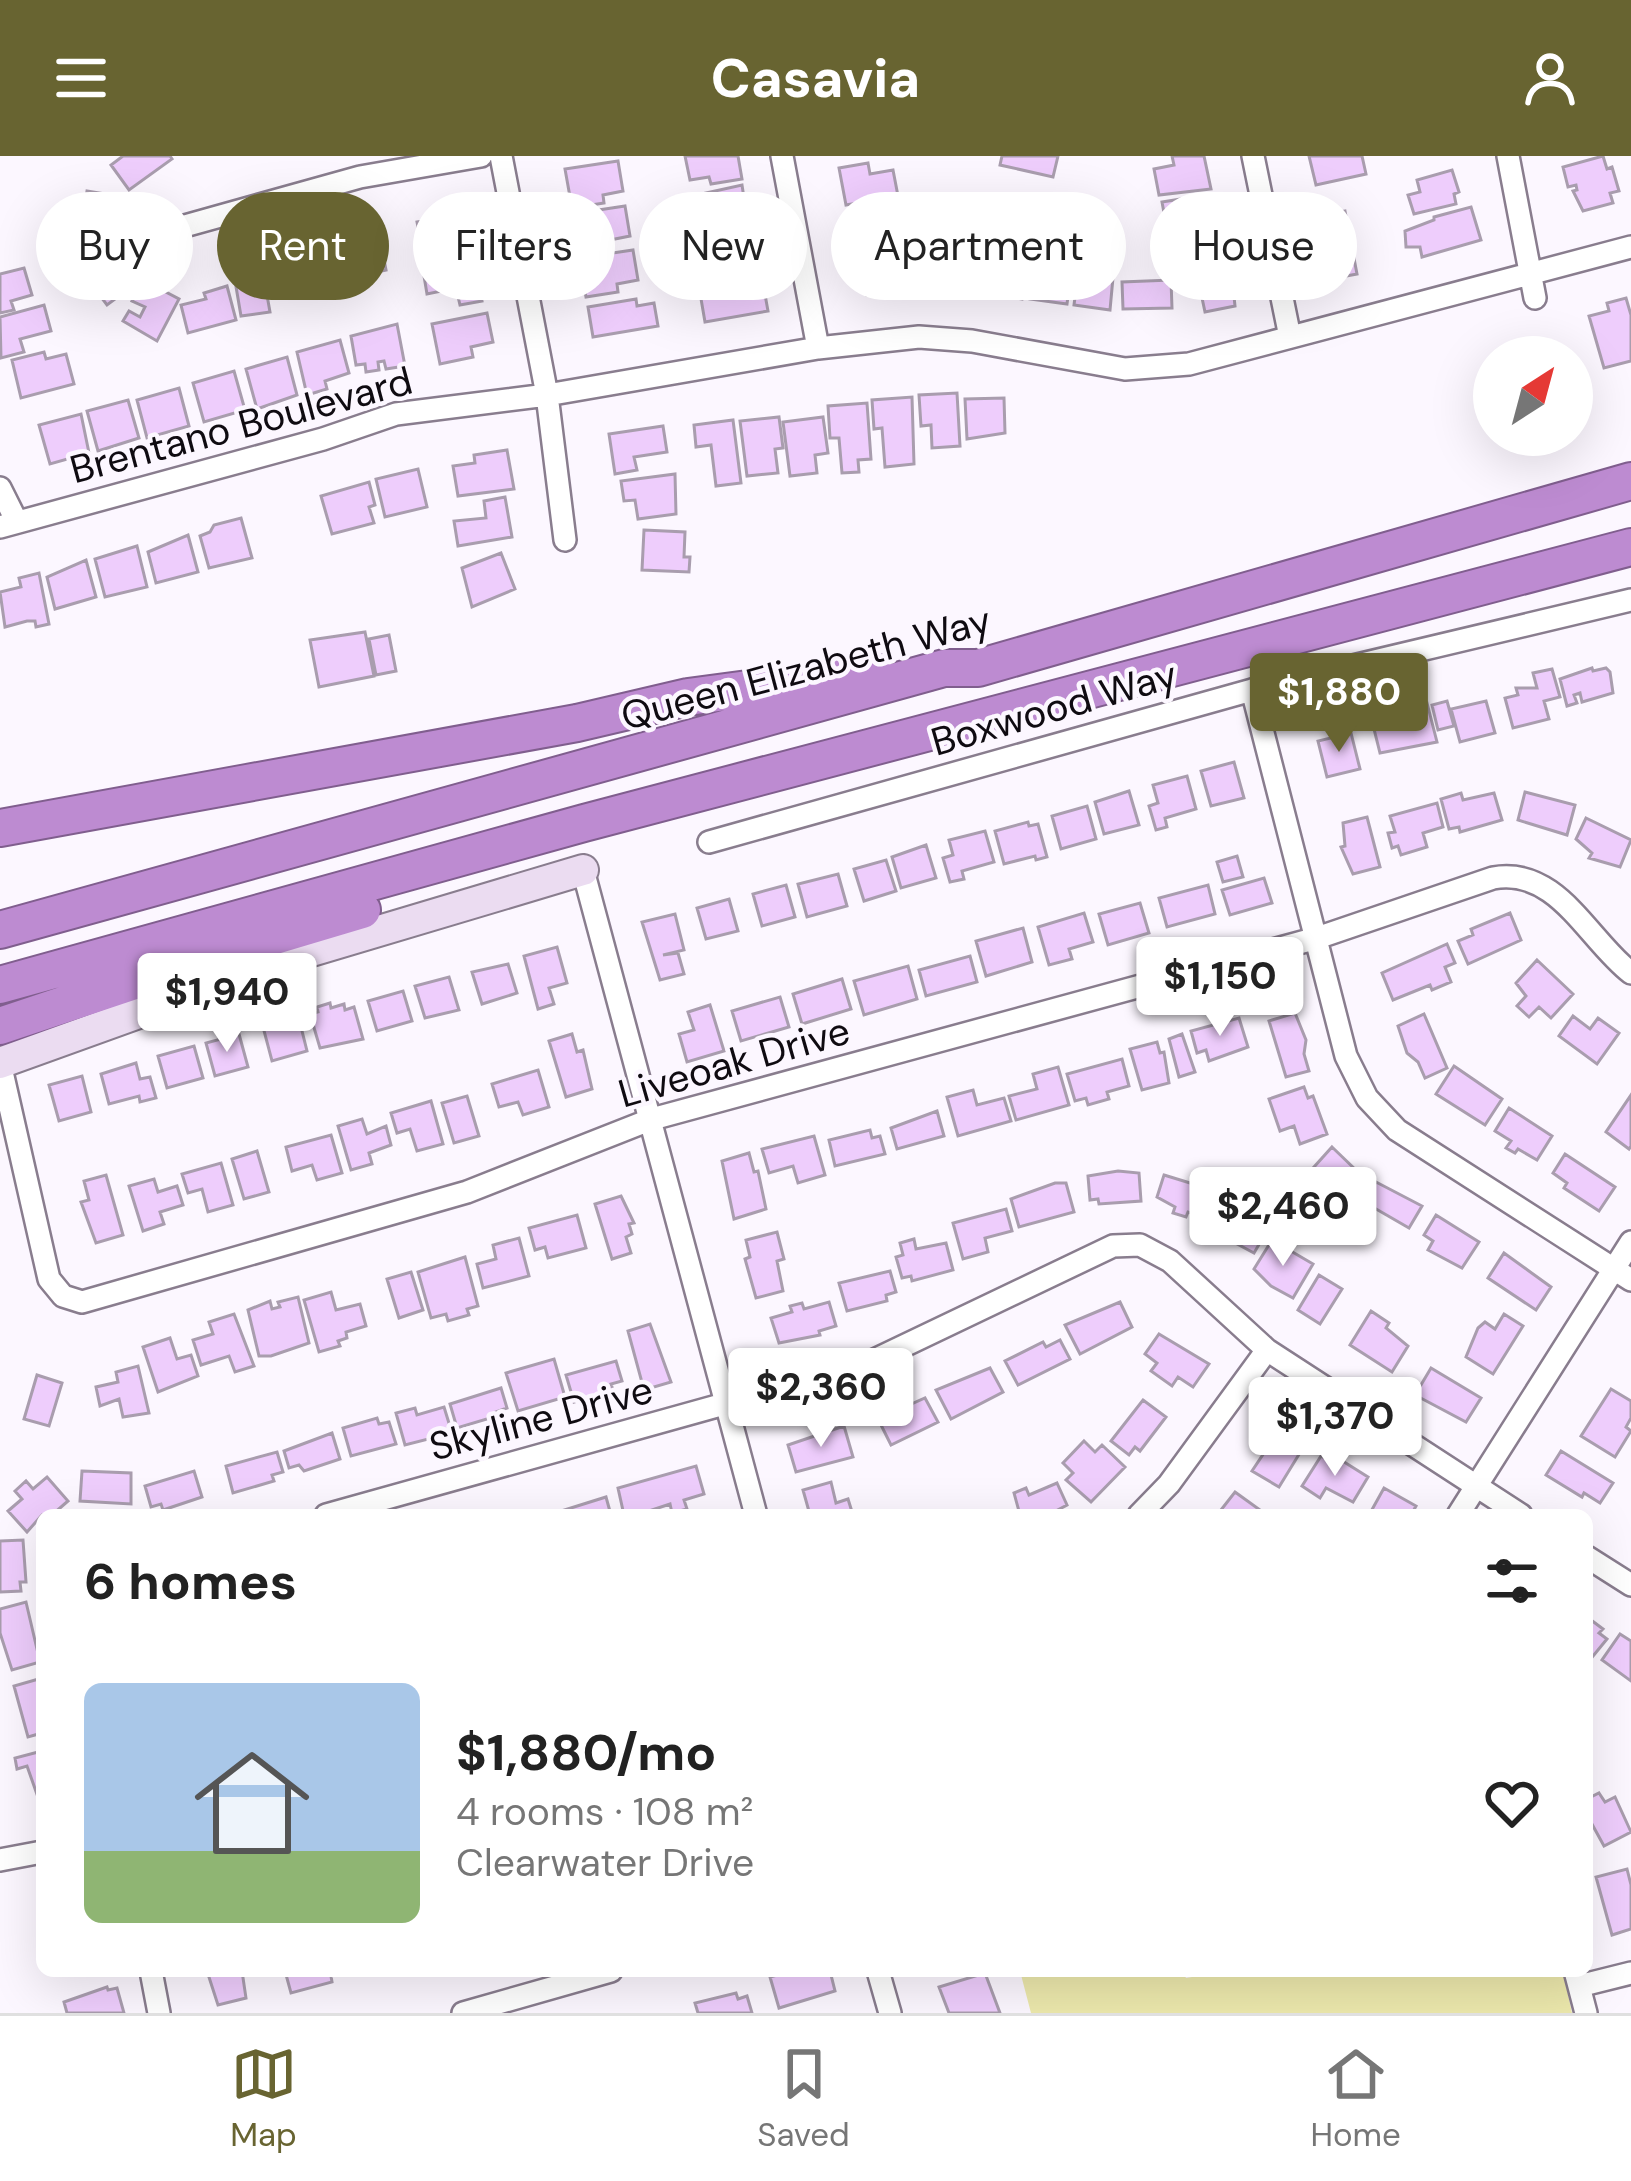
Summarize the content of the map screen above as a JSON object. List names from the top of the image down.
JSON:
{
  "streets": {
    "highway": ["Queen Elizabeth Way"],
    "street": [
      "Brentano Boulevard",
      "Boxwood Way",
      "Liveoak Drive",
      "Skyline Drive"
    ]
  },
  "north": "top right",
  "page": {
    "header": "Casavia",
    "chip": [
      "Buy",
      "Rent",
      "Filters",
      "New",
      "Apartment",
      "House"
    ],
    "price": [
      "$1,880",
      "$1,150",
      "$1,940",
      "$2,460",
      "$2,360",
      "$1,370"
    ],
    "heading": "6 homes",
    "list": [
      {
        "name": "$1,880/mo",
        "note": "4 rooms · 108 m² · Clearwater Drive"
      }
    ],
    "tabs": ["Map", "Saved", "Home"]
  }
}
